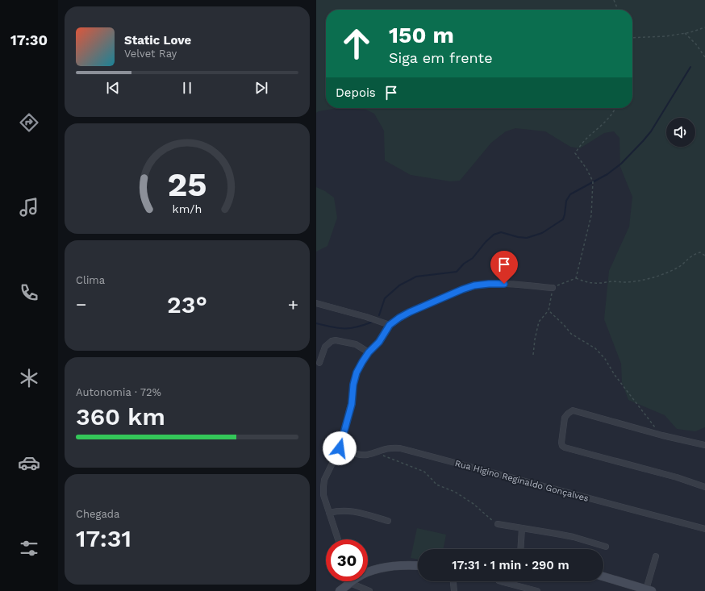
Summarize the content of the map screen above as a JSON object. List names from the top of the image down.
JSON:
{
  "streets": {
    "street": ["Rua Higino Reginaldo Gonçalves"]
  },
  "page": {
    "tabs": "17:30",
    "turn": ["150 m", "Siga em frente"],
    "song": ["Static Love", "Velvet Ray"],
    "then": "Depois",
    "tile": [
      "Clima",
      ["Autonomia · 72%", "360 km"],
      ["Chegada", "17:31"]
    ],
    "heat": ["−", "23°", "+"],
    "limit": "30",
    "trip": "17:31 · 1 min · 290 m",
    "gauge": ["25", "km/h"]
  }
}
